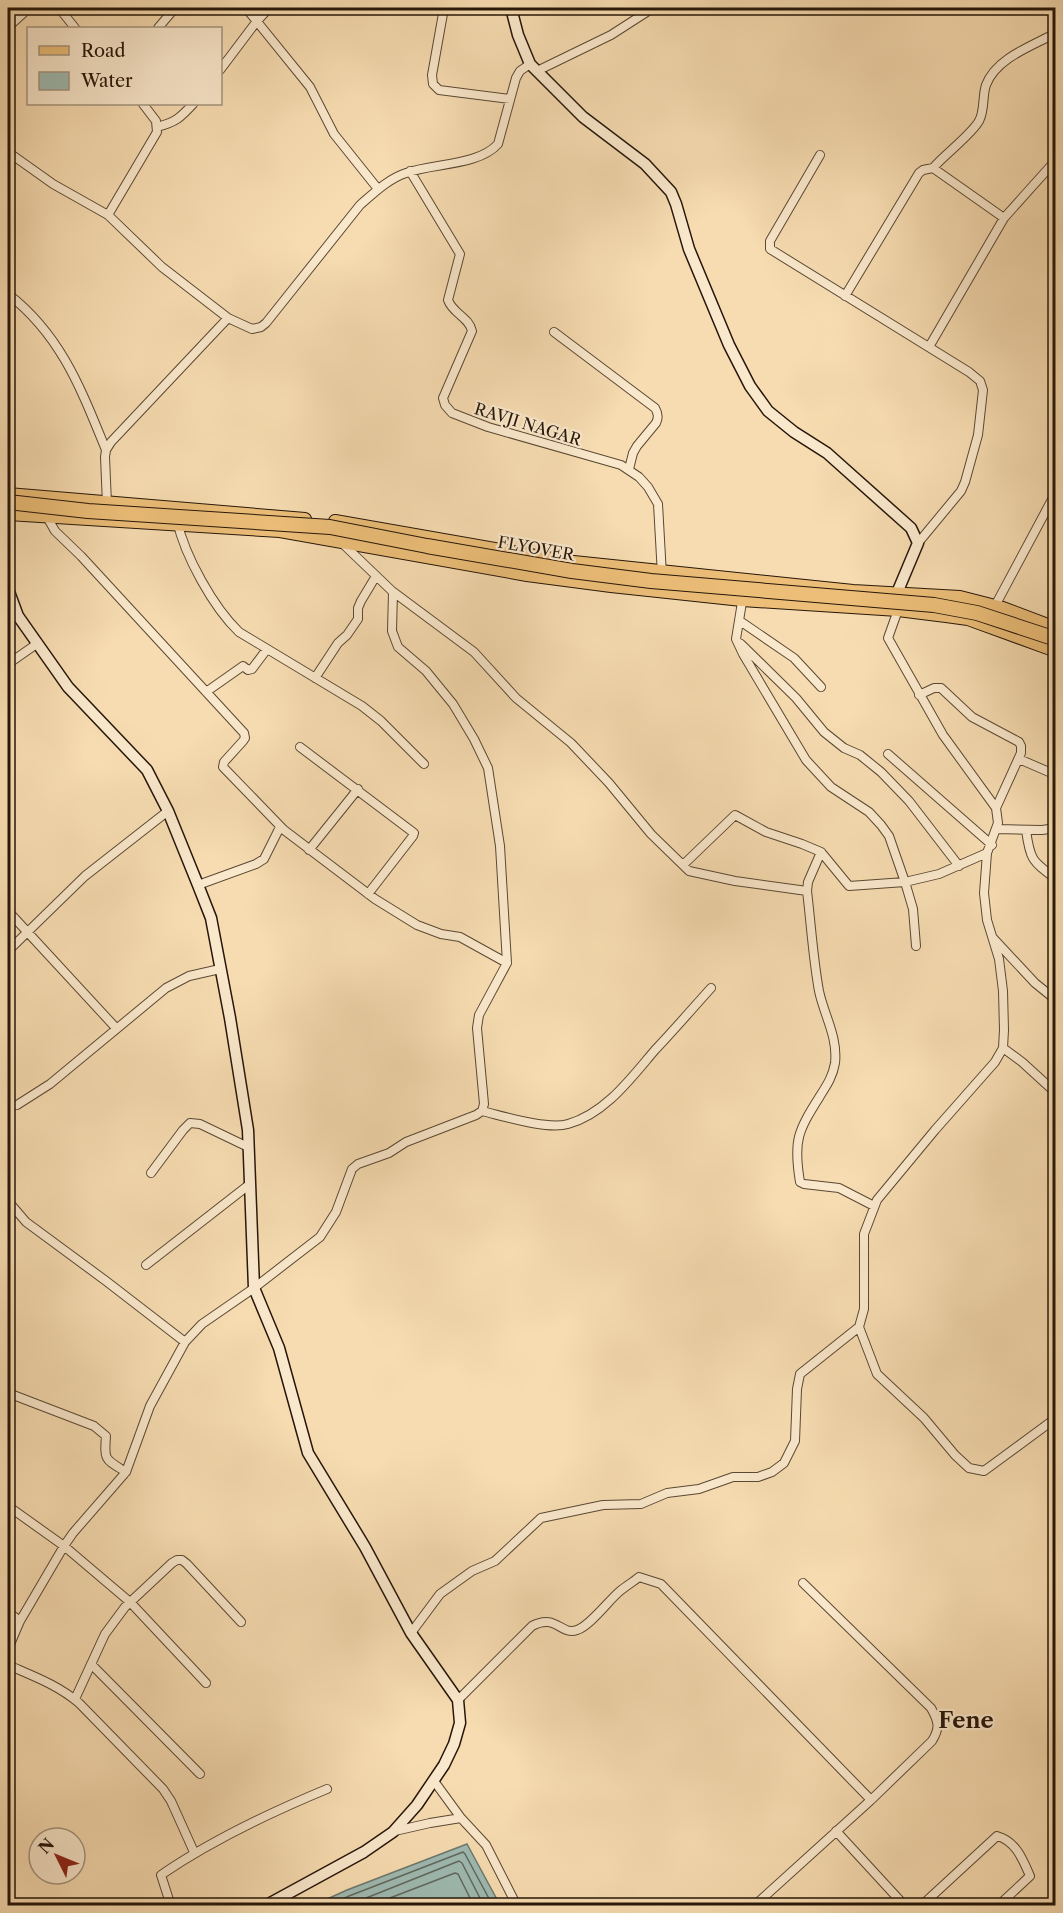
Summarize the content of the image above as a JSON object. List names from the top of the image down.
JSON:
{
  "streets": {
    "highway": ["FLYOVER"],
    "street": ["RAVJI NAGAR"]
  },
  "districts": ["Fene"],
  "legend": ["Road", "Water"],
  "north": "top left"
}
